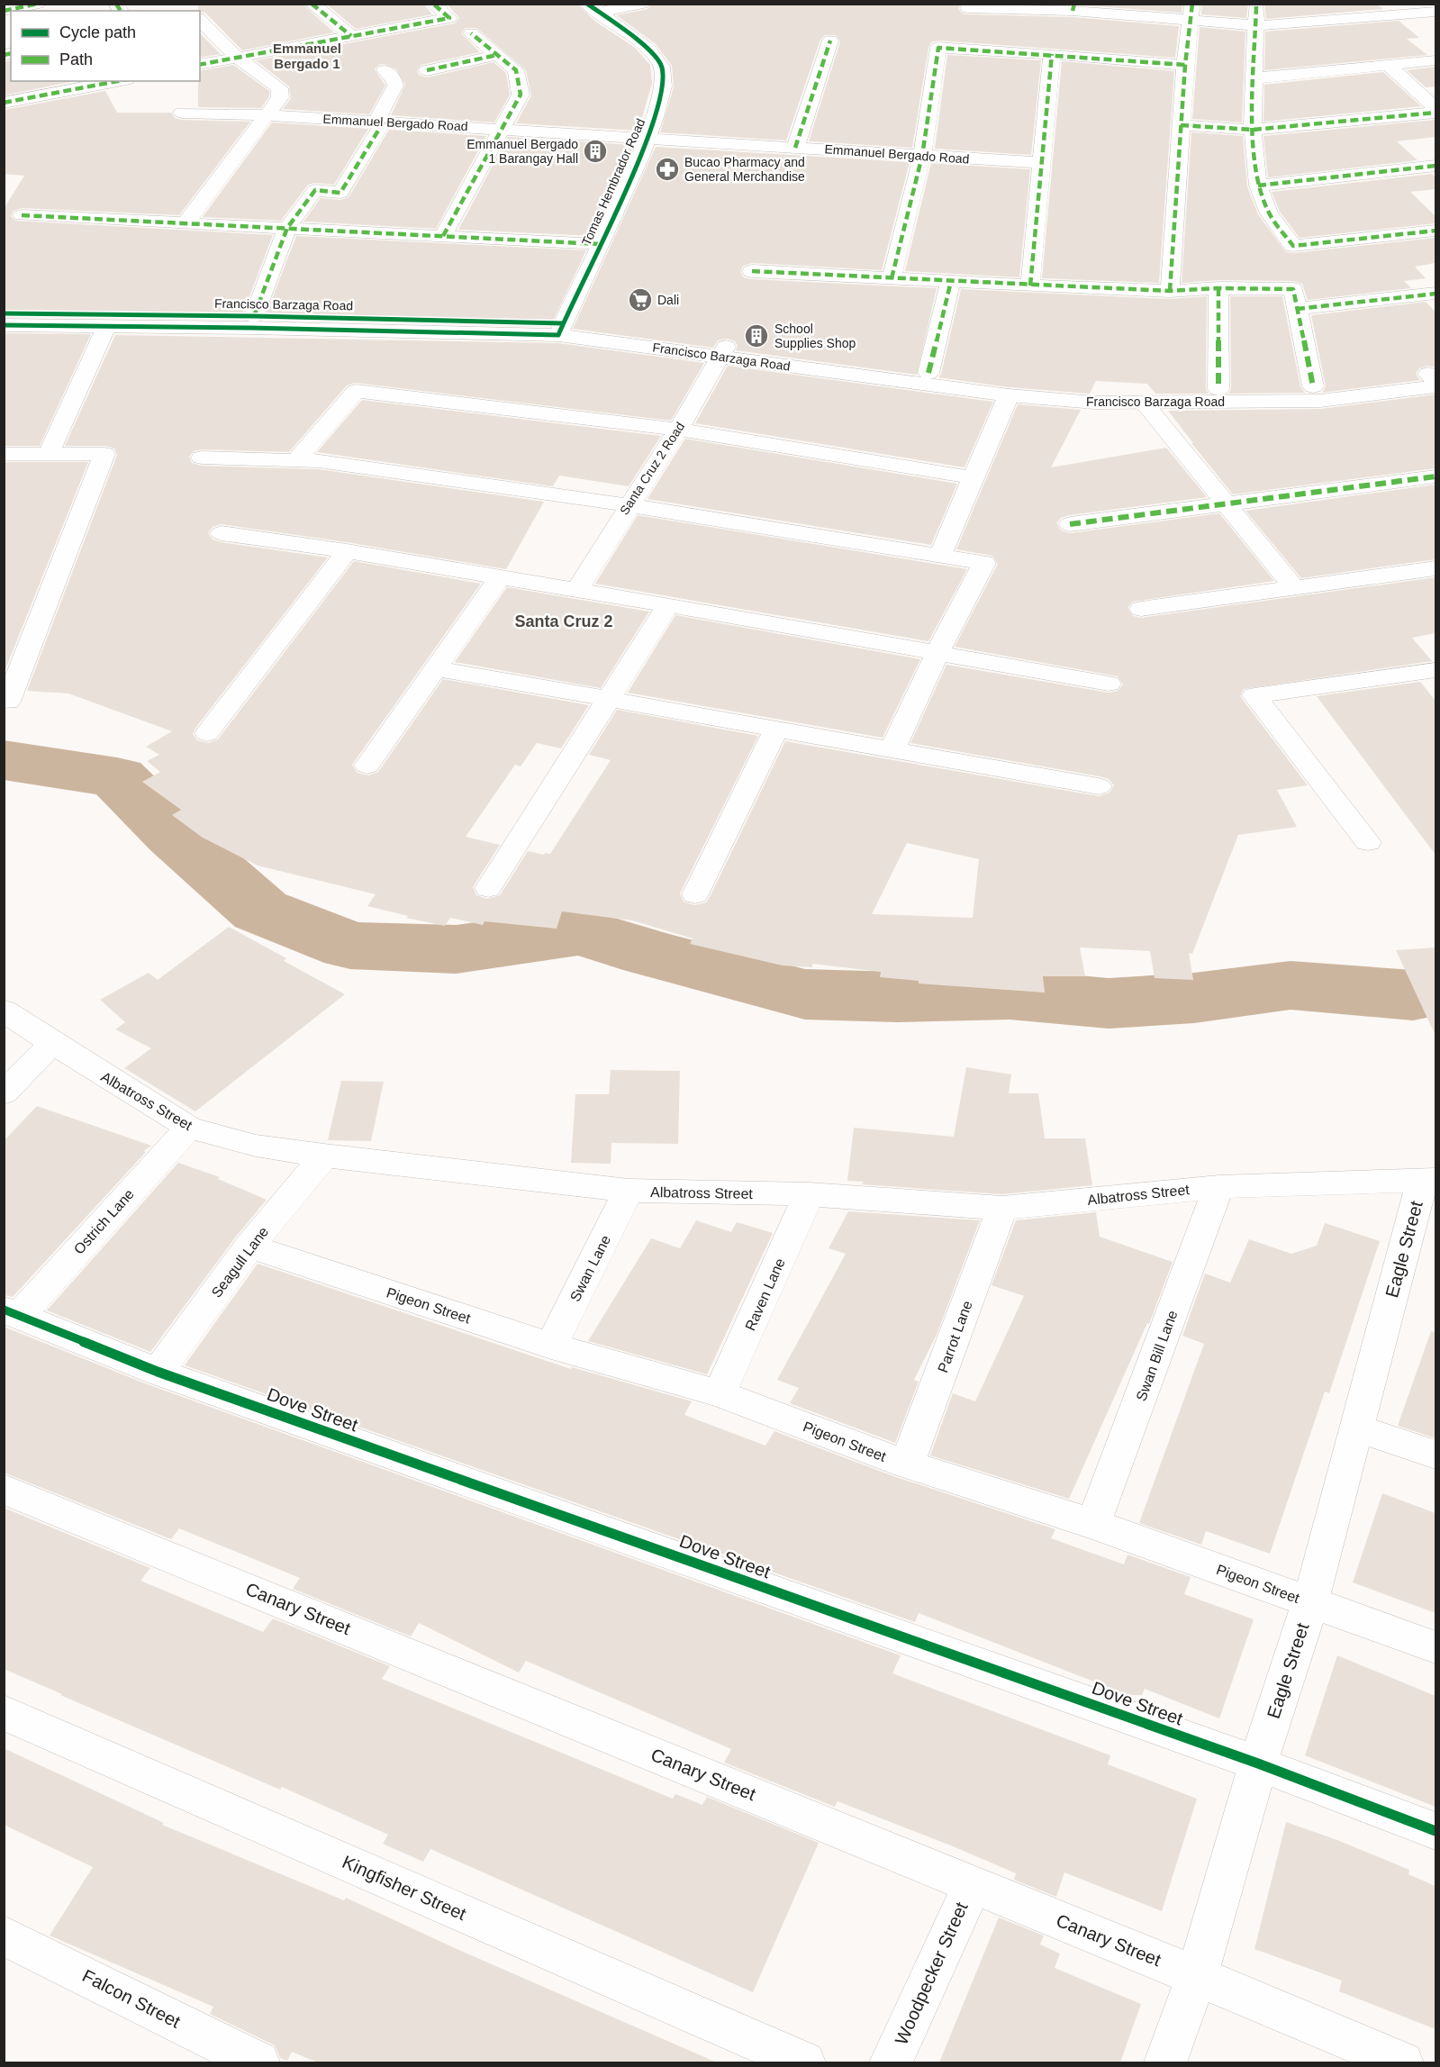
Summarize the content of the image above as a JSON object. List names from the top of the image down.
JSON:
{
  "streets": {
    "street": [
      "Emmanuel Bergado Road",
      "Tomas Hembrador Road",
      "Francisco Barzaga Road",
      "Santa Cruz 2 Road",
      "Albatross Street",
      "Ostrich Lane",
      "Eagle Street",
      "Seagull Lane",
      "Swan Lane",
      "Raven Lane",
      "Pigeon Street",
      "Parrot Lane",
      "Swan Bill Lane",
      "Dove Street",
      "Canary Street",
      "Kingfisher Street",
      "Woodpecker Street",
      "Falcon Street"
    ]
  },
  "crossings": [
    ["Emmanuel Bergado Road", "Tomas Hembrador Road"],
    ["Tomas Hembrador Road", "Francisco Barzaga Road"],
    ["Francisco Barzaga Road", "Santa Cruz 2 Road"],
    ["Albatross Street", "Ostrich Lane"],
    ["Albatross Street", "Eagle Street"],
    ["Albatross Street", "Seagull Lane"],
    ["Albatross Street", "Swan Lane"],
    ["Albatross Street", "Raven Lane"],
    ["Albatross Street", "Parrot Lane"],
    ["Albatross Street", "Swan Bill Lane"],
    ["Ostrich Lane", "Dove Street"],
    ["Eagle Street", "Pigeon Street"],
    ["Eagle Street", "Dove Street"],
    ["Eagle Street", "Canary Street"],
    ["Seagull Lane", "Pigeon Street"],
    ["Seagull Lane", "Dove Street"],
    ["Swan Lane", "Pigeon Street"],
    ["Raven Lane", "Pigeon Street"],
    ["Pigeon Street", "Parrot Lane"],
    ["Pigeon Street", "Swan Bill Lane"],
    ["Canary Street", "Woodpecker Street"]
  ],
  "districts": ["Emmanuel Bergado 1", "Santa Cruz 2"],
  "places": {
    "building": ["Emmanuel Bergado 1 Barangay Hall", "School Supplies Shop"],
    "pharmacy": ["Bucao Pharmacy and General Merchandise"],
    "supermarket": ["Dali"]
  },
  "legend": ["Cycle path", "Path"]
}
